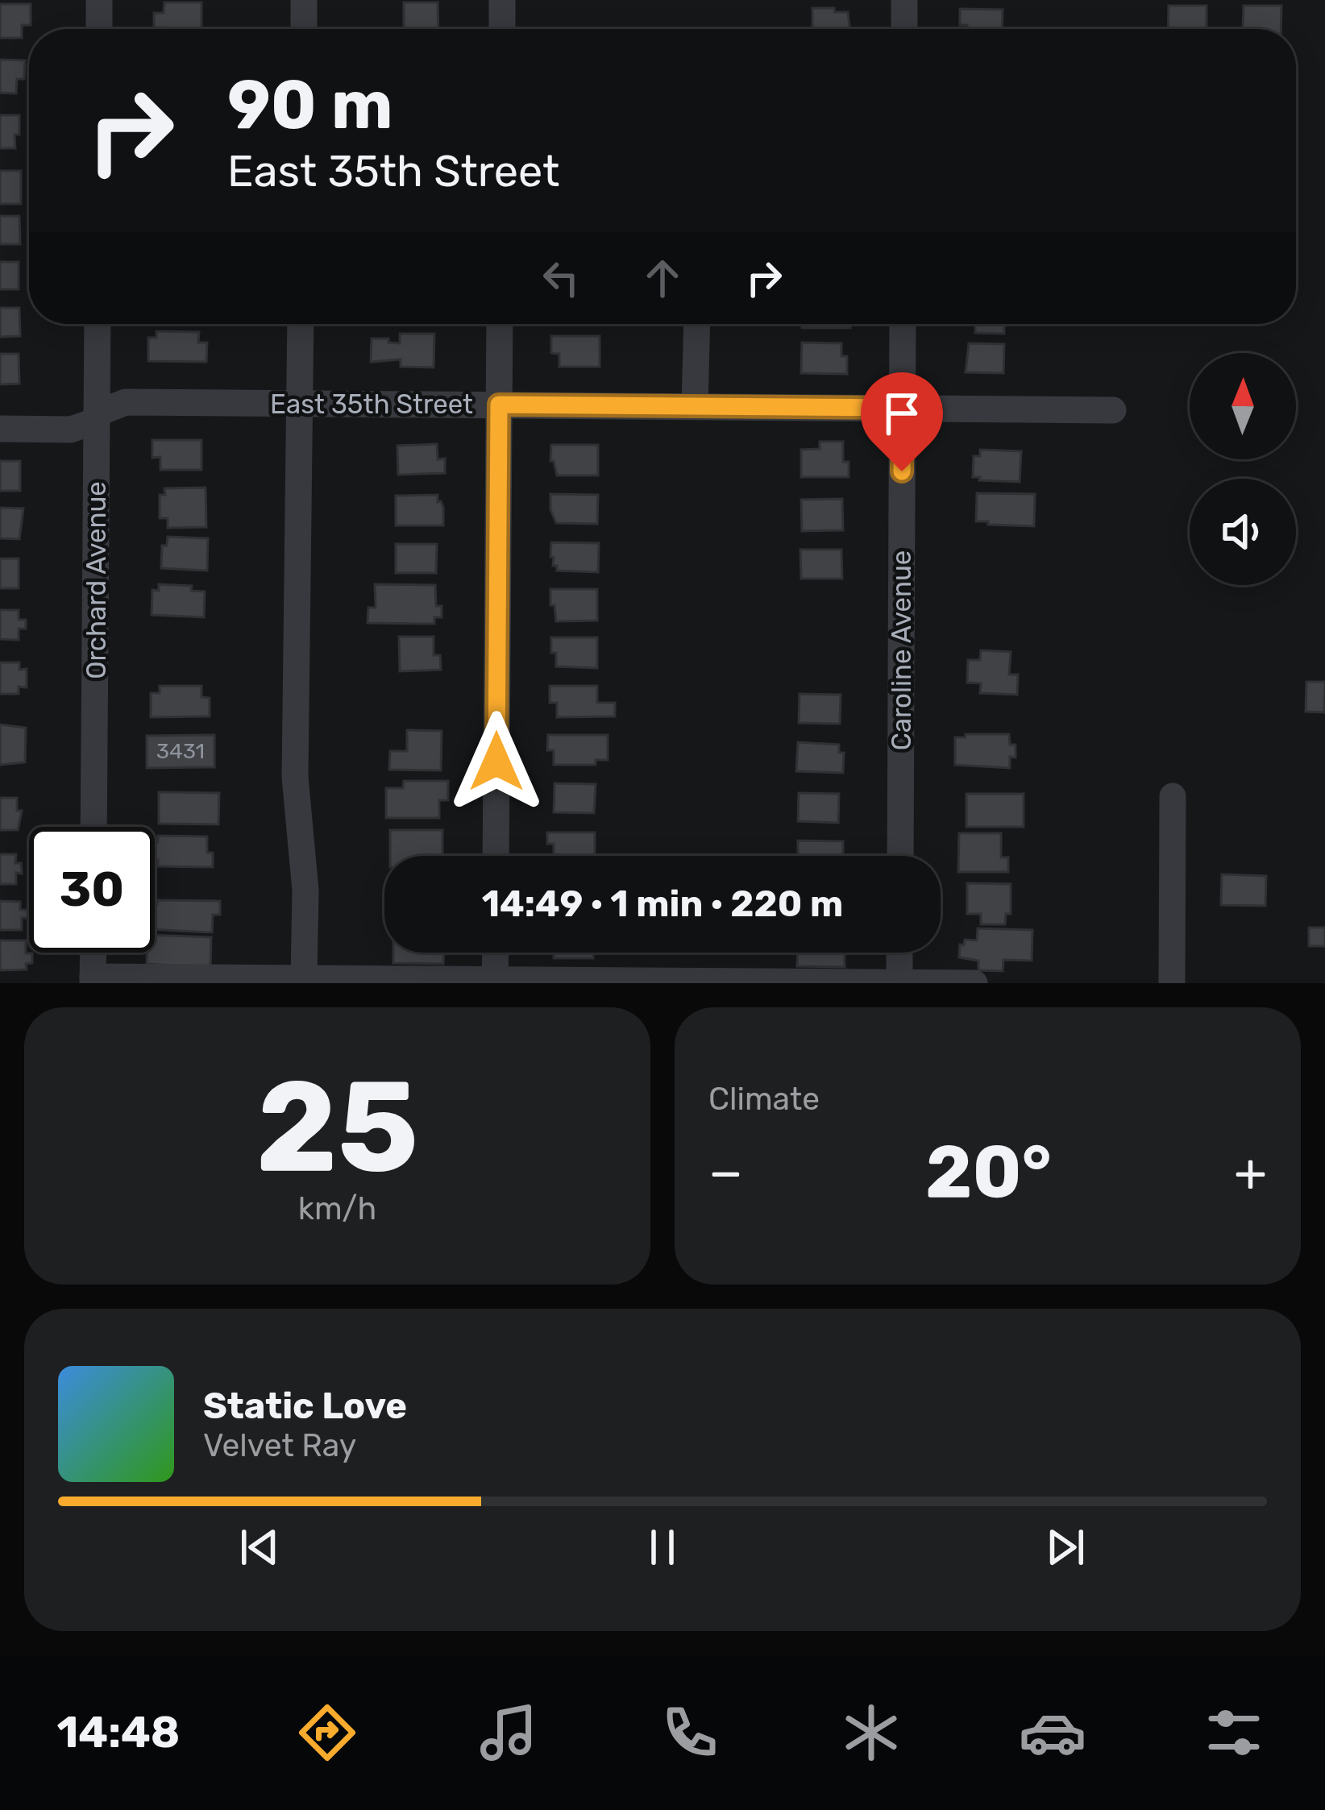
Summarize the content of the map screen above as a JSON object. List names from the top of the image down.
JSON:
{
  "streets": {
    "street": ["East 35th Street", "Orchard Avenue", "Caroline Avenue"]
  },
  "crossings": [
    ["East 35th Street", "Orchard Avenue"],
    ["East 35th Street", "Caroline Avenue"]
  ],
  "house_numbers": ["3431"],
  "north": "top",
  "page": {
    "turn": ["90 m", "East 35th Street"],
    "limit": "30",
    "trip": "14:49 · 1 min · 220 m",
    "tile": [
      ["25", "km/h"],
      "Climate"
    ],
    "heat": ["−", "20°", "+"],
    "song": ["Static Love", "Velvet Ray"],
    "tabs": "14:48"
  }
}
